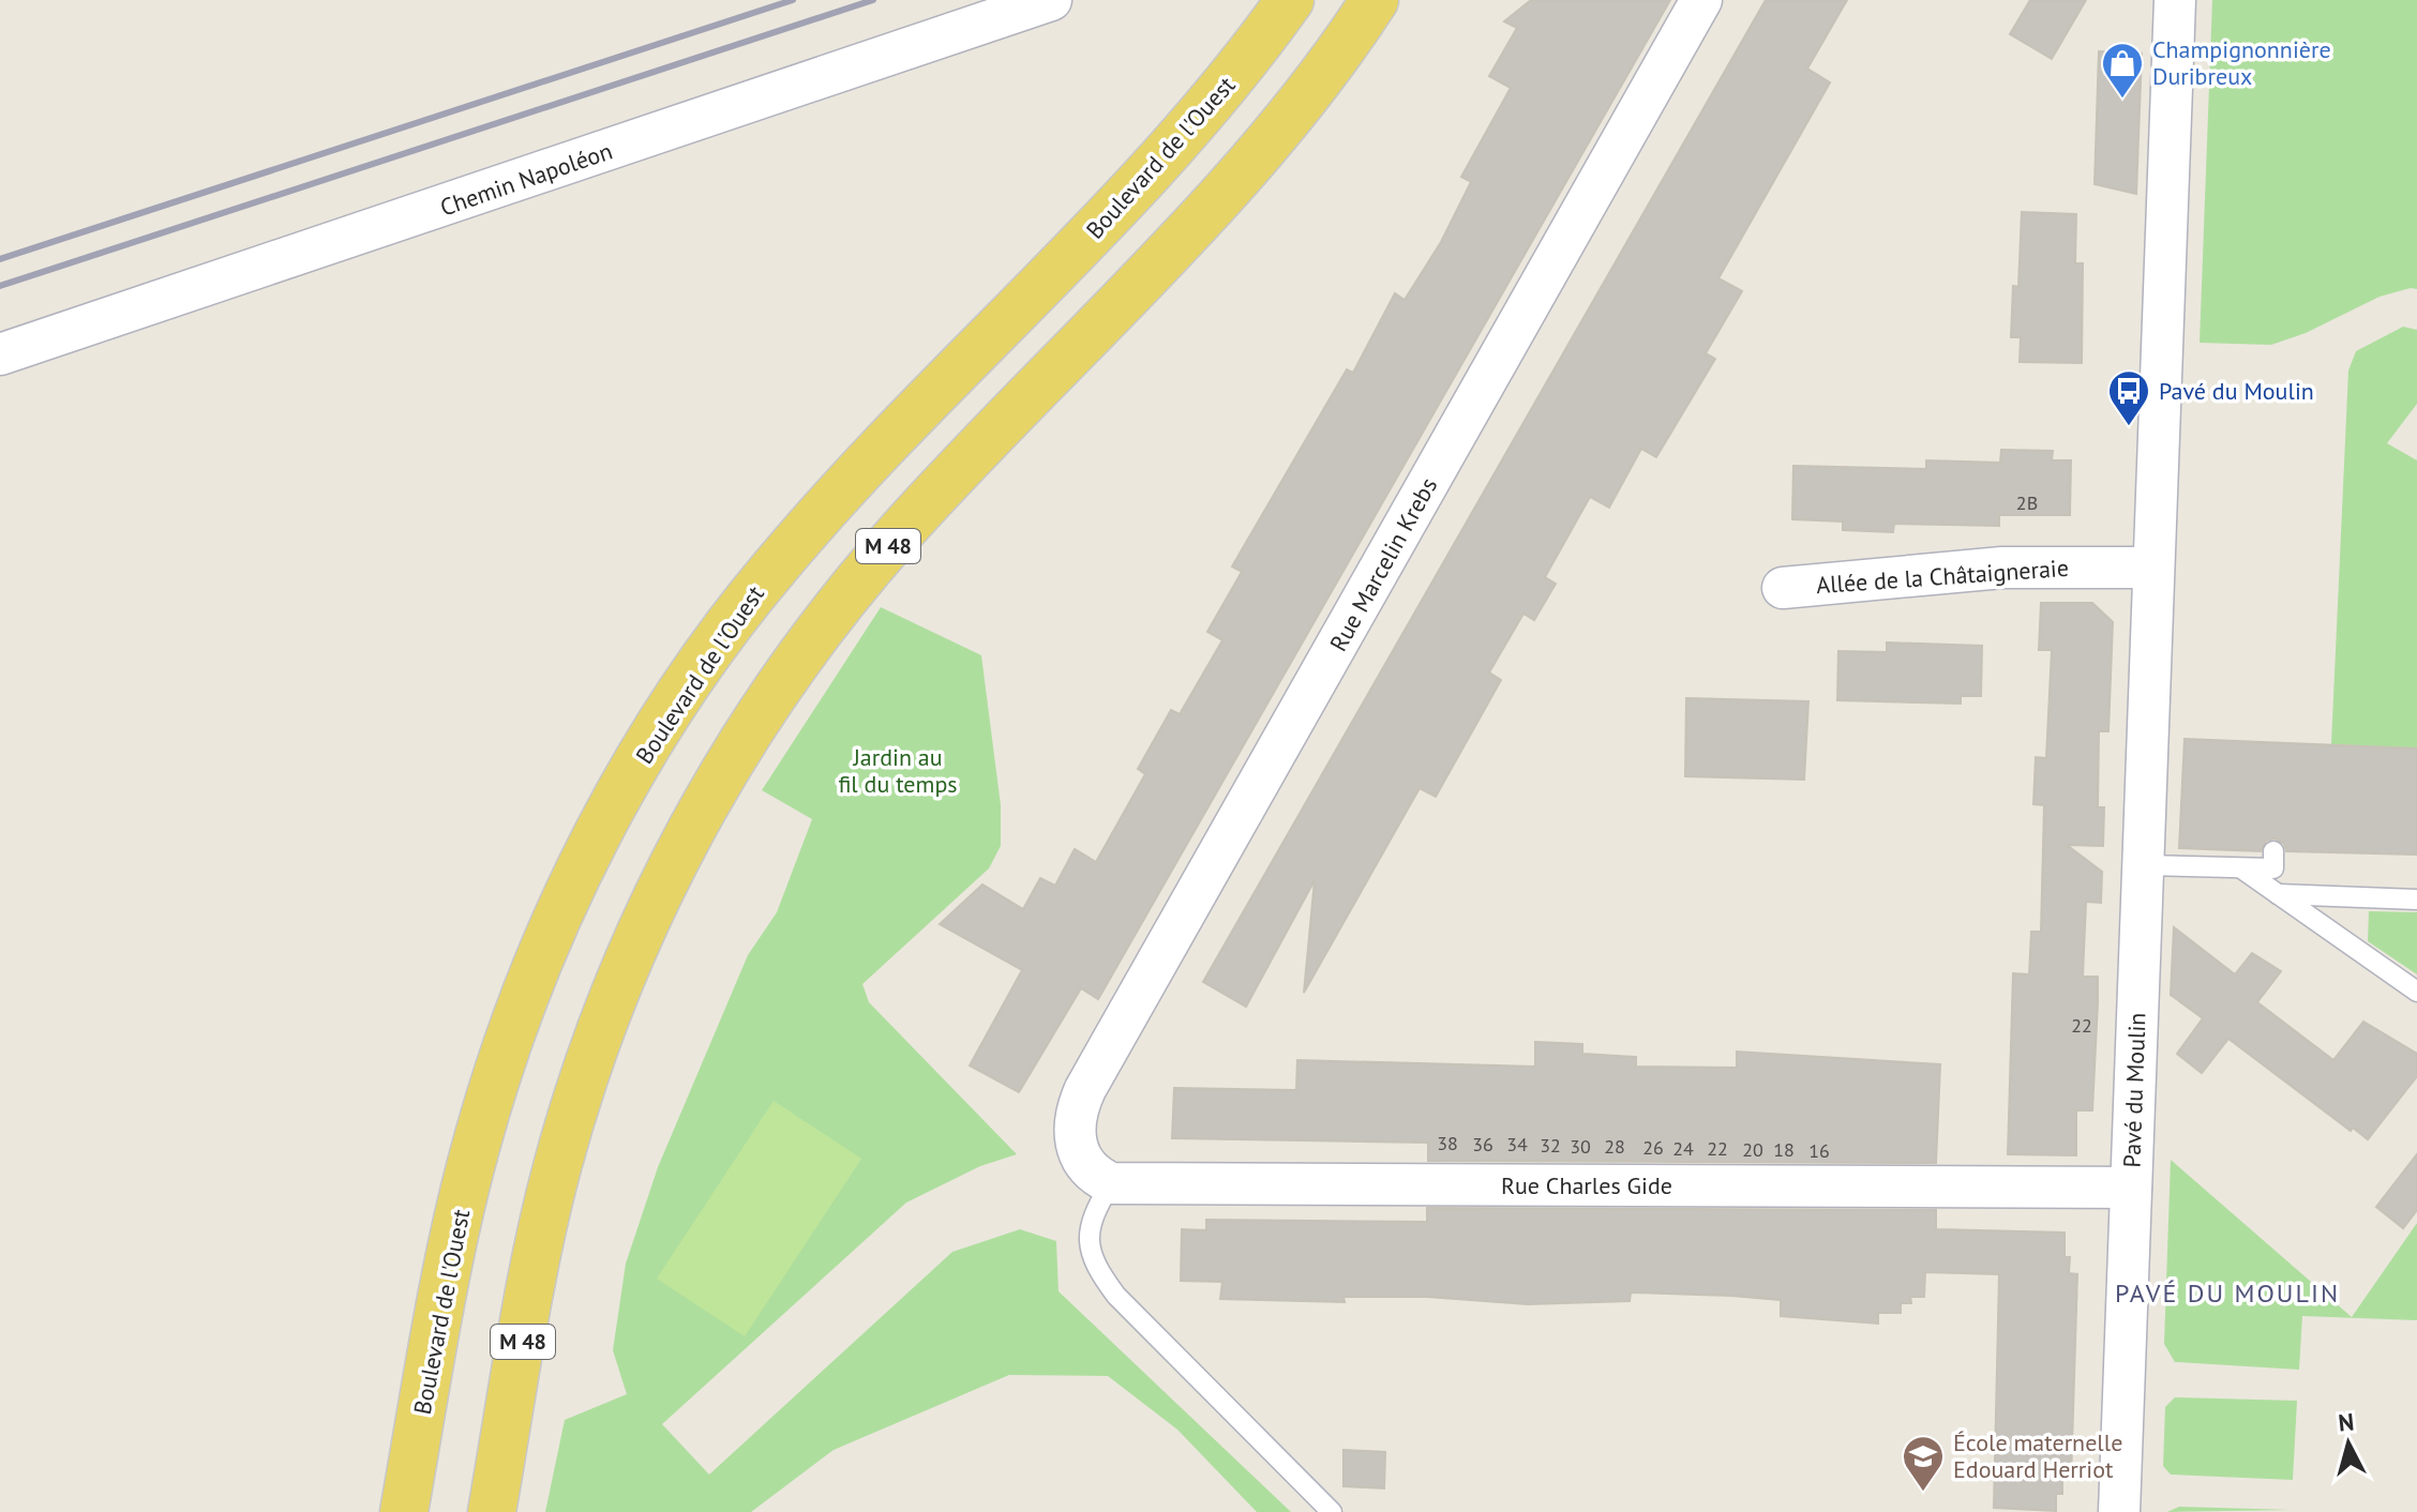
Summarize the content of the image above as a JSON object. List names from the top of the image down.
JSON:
{
  "streets": {
    "main road": ["Boulevard de l'Ouest", "M 48"],
    "street": [
      "Chemin Napoléon",
      "Rue Marcelin Krebs",
      "Allée de la Châtaigneraie",
      "Pavé du Moulin",
      "Rue Charles Gide"
    ]
  },
  "crossings": [
    ["Rue Marcelin Krebs", "Rue Charles Gide"],
    ["Allée de la Châtaigneraie", "Pavé du Moulin"],
    ["Pavé du Moulin", "Rue Charles Gide"]
  ],
  "districts": ["PAVÉ DU MOULIN"],
  "parks": ["Jardin au fil du temps"],
  "places": {
    "shop": ["Champignonnière Duribreux"],
    "bus stop": ["Pavé du Moulin"],
    "school or university": ["École maternelle Edouard Herriot"]
  },
  "house_numbers": [
    "2B",
    "22",
    "38",
    "36",
    "34",
    "32",
    "30",
    "28",
    "26",
    "24",
    "22",
    "20",
    "18",
    "16"
  ],
  "north": "top"
}
